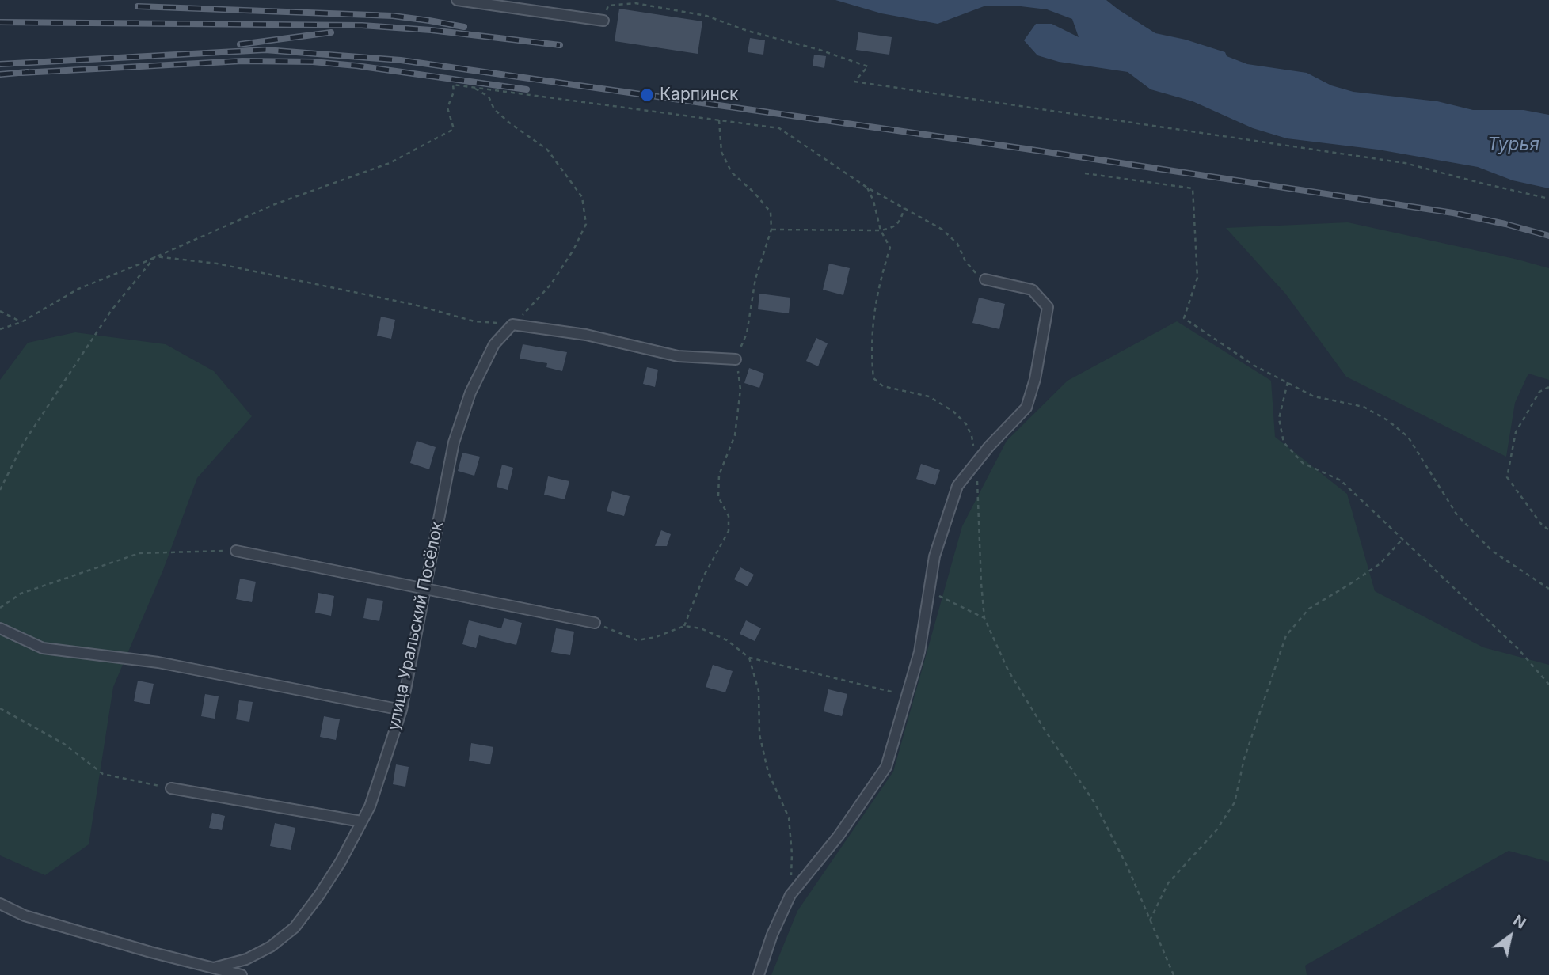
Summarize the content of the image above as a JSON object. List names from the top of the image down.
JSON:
{
  "streets": {
    "street": ["улица Уральский Посёлок"]
  },
  "water": ["Турья"],
  "places": ["Карпинск"],
  "north": "top right"
}
